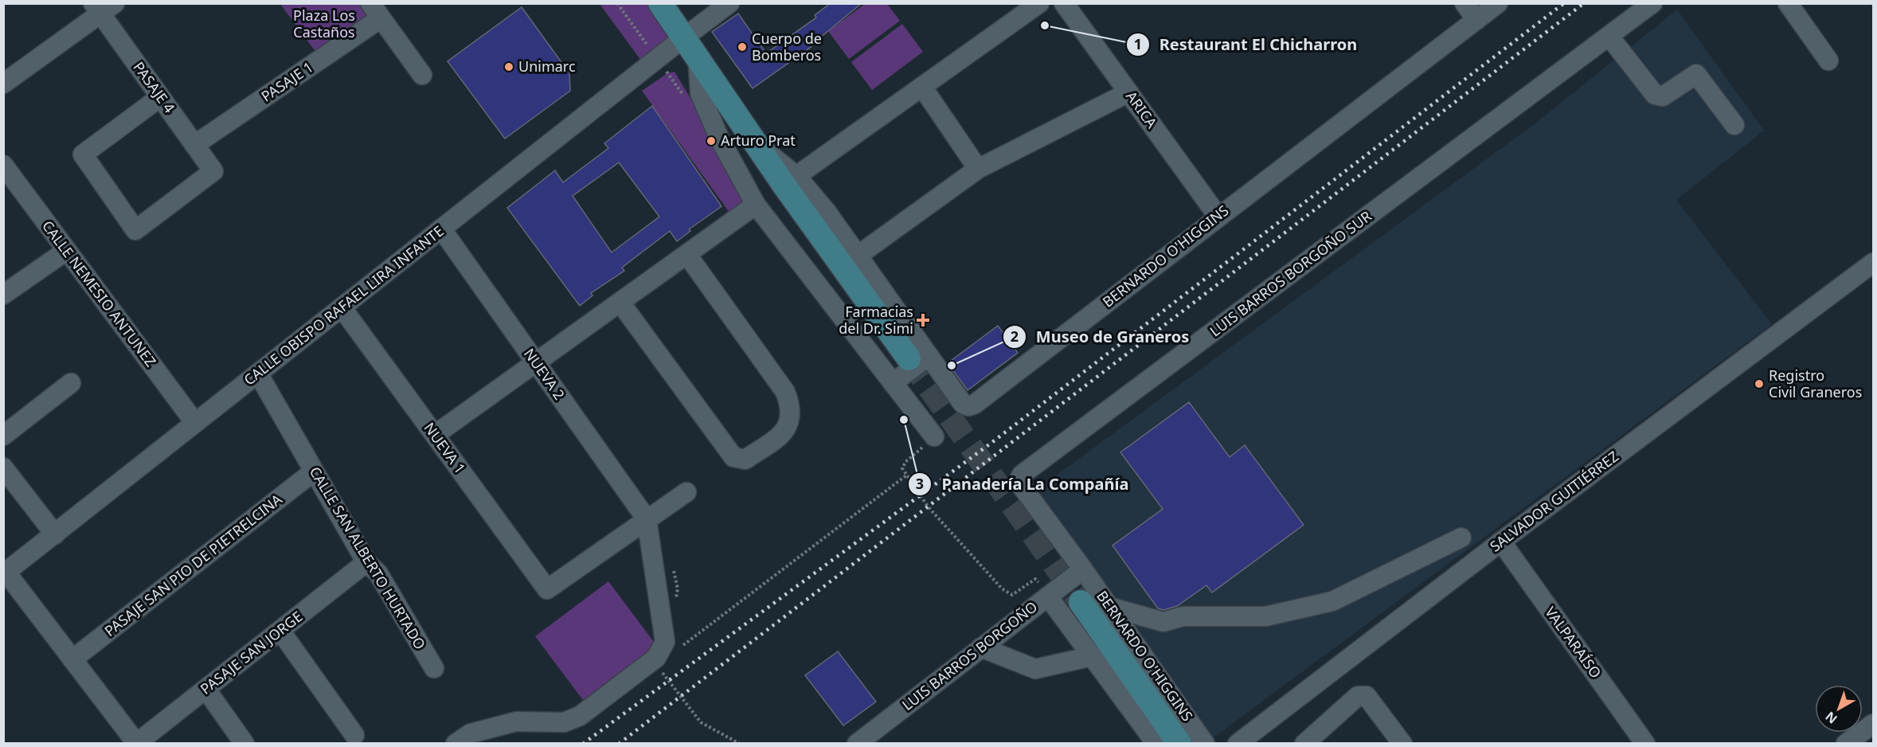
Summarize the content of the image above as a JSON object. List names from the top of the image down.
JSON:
{
  "streets": {
    "street": [
      "PASAJE 1",
      "PASAJE 4",
      "ARICA",
      "BERNARDO O'HIGGINS",
      "LUIS BARROS BORGOÑO SUR",
      "CALLE NEMESIO ANTUNEZ",
      "CALLE OBISPO RAFAEL LIRA INFANTE",
      "NUEVA 2",
      "NUEVA 1",
      "SALVADOR GUITIÉRREZ",
      "CALLE SAN ALBERTO HURTADO",
      "PASAJE SAN PIO DE PIETRELCINA",
      "VALPARAÍSO",
      "PASAJE SAN JORGE",
      "LUIS BARROS BORGOÑO"
    ]
  },
  "crossings": [
    ["PASAJE 1", "PASAJE 4"],
    ["ARICA", "BERNARDO O'HIGGINS"],
    ["BERNARDO O'HIGGINS", "LUIS BARROS BORGOÑO SUR"],
    ["BERNARDO O'HIGGINS", "LUIS BARROS BORGOÑO"],
    ["LUIS BARROS BORGOÑO SUR", "LUIS BARROS BORGOÑO"],
    ["CALLE NEMESIO ANTUNEZ", "CALLE OBISPO RAFAEL LIRA INFANTE"],
    ["CALLE OBISPO RAFAEL LIRA INFANTE", "NUEVA 2"],
    ["CALLE OBISPO RAFAEL LIRA INFANTE", "NUEVA 1"],
    ["CALLE OBISPO RAFAEL LIRA INFANTE", "CALLE SAN ALBERTO HURTADO"],
    ["NUEVA 2", "NUEVA 1"],
    ["SALVADOR GUITIÉRREZ", "VALPARAÍSO"],
    ["CALLE SAN ALBERTO HURTADO", "PASAJE SAN PIO DE PIETRELCINA"],
    ["CALLE SAN ALBERTO HURTADO", "PASAJE SAN JORGE"]
  ],
  "parks": ["Plaza Los Castaños"],
  "places": {
    "other": [
      "Restaurant El Chicharron",
      "Cuerpo de Bomberos",
      "Unimarc",
      "Arturo Prat",
      "Museo de Graneros",
      "Registro Civil Graneros",
      "Panadería La Compañía"
    ],
    "health": ["Farmacias del Dr. Simi"]
  },
  "north": "bottom left"
}
